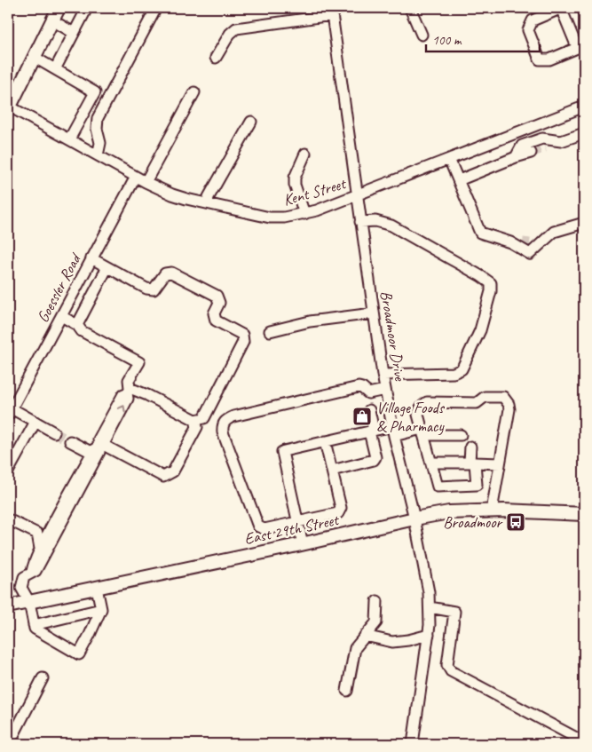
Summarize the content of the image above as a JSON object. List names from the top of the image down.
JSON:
{
  "streets": {
    "main road": ["East 29th Street"],
    "street": ["Kent Street", "Goessler Road", "Broadmoor Drive"]
  },
  "crossings": [
    ["Kent Street", "Goessler Road"],
    ["Kent Street", "Broadmoor Drive"],
    ["Broadmoor Drive", "East 29th Street"]
  ],
  "places": {
    "shop": ["Village Foods & Pharmacy"],
    "bus stop": ["Broadmoor"]
  },
  "scale_bar": "100 m"
}
